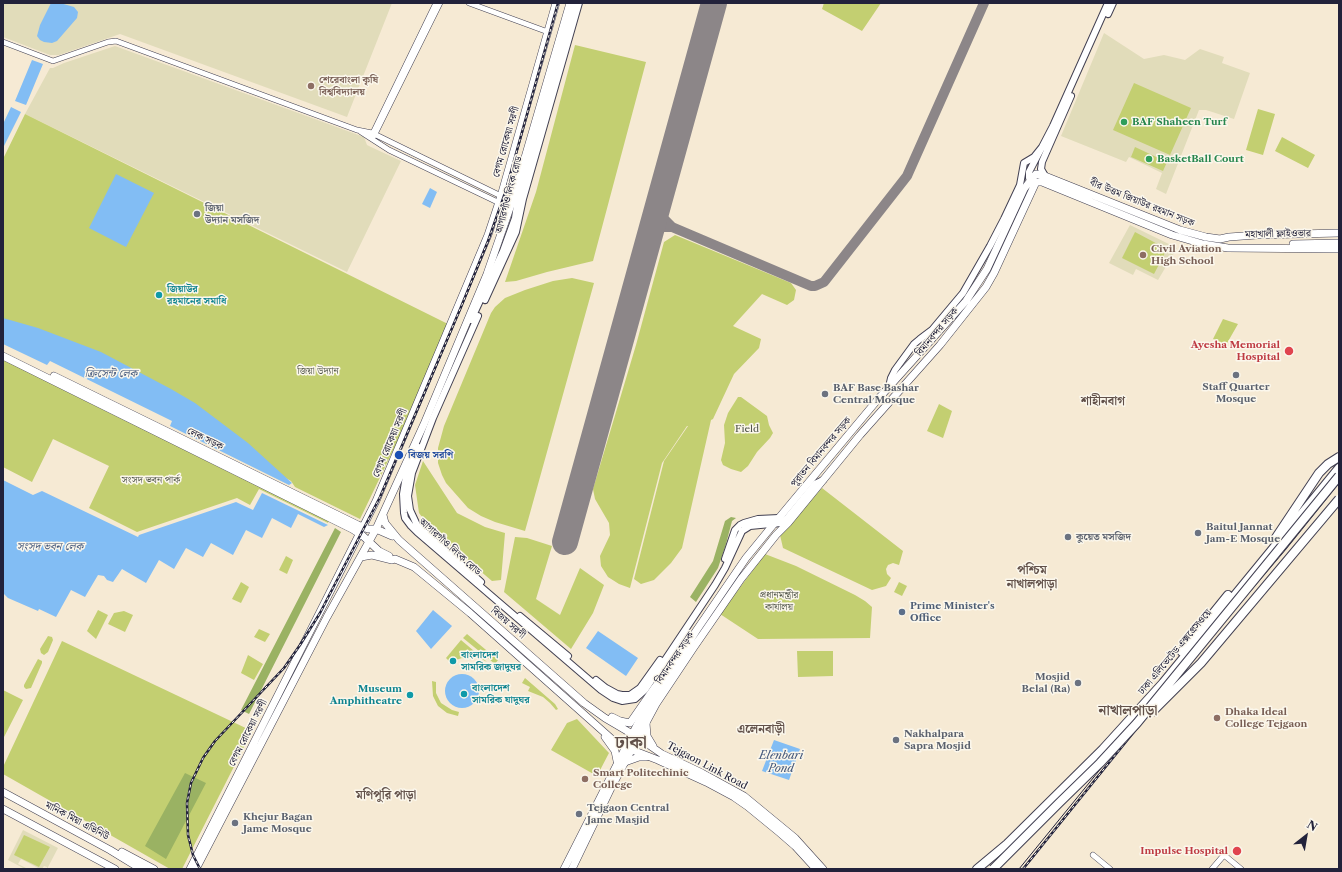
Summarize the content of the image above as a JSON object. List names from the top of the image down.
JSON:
{
  "streets": {
    "highway": ["ঢাকা এলিভেটেড এক্সপ্রেসওয়ে"],
    "main road": [
      "বেগম রোকেয়া সরণী",
      "আগারগাঁও লিংক রোড",
      "বীর উত্তম জিয়াউর রহমান সড়ক",
      "মহাখালী ফ্লাইওভার",
      "বিমানবন্দর সড়ক",
      "লেক সড়ক",
      "পুরাতন বিমানবন্দর সড়ক",
      "বিজয় সরণী",
      "Tejgaon Link Road",
      "মানিক মিয়া এভিনিউ"
    ]
  },
  "crossings": [
    ["বেগম রোকেয়া সরণী", "আগারগাঁও লিংক রোড"],
    ["বেগম রোকেয়া সরণী", "লেক সড়ক"],
    ["বেগম রোকেয়া সরণী", "বিজয় সরণী"],
    ["আগারগাঁও লিংক রোড", "বিমানবন্দর সড়ক"],
    ["আগারগাঁও লিংক রোড", "পুরাতন বিমানবন্দর সড়ক"],
    ["বীর উত্তম জিয়াউর রহমান সড়ক", "মহাখালী ফ্লাইওভার"],
    ["বীর উত্তম জিয়াউর রহমান সড়ক", "বিমানবন্দর সড়ক"],
    ["বীর উত্তম জিয়াউর রহমান সড়ক", "পুরাতন বিমানবন্দর সড়ক"],
    ["বিমানবন্দর সড়ক", "পুরাতন বিমানবন্দর সড়ক"],
    ["বিমানবন্দর সড়ক", "বিজয় সরণী"],
    ["বিমানবন্দর সড়ক", "Tejgaon Link Road"],
    ["লেক সড়ক", "বিজয় সরণী"],
    ["পুরাতন বিমানবন্দর সড়ক", "বিজয় সরণী"],
    ["পুরাতন বিমানবন্দর সড়ক", "Tejgaon Link Road"],
    ["বিজয় সরণী", "Tejgaon Link Road"]
  ],
  "districts": [
    "শাহীনবাগ",
    "পশ্চিম নাখালপাড়া",
    "নাখালপাড়া",
    "এলেনবাড়ী",
    "ঢাকা",
    "মণিপুরি পাড়া"
  ],
  "water": ["ক্রিসেন্ট লেক", "সংসদ ভবন লেক", "Elenbari Pond"],
  "parks": [
    "জিয়া উদ্যান",
    "Field",
    "সংসদ ভবন পার্ক",
    "প্রধানমন্ত্রীর কার্যালয়"
  ],
  "places": [
    "শেরেবাংলা কৃষি বিশ্ববিদ্যালয়",
    "BAF Shaheen Turf",
    "BasketBall Court",
    "জিয়া উদ্যান মসজিদ",
    "Civil Aviation High School",
    "জিয়াউর রহমানের সমাধি",
    "Ayesha Memorial Hospital",
    "Staff Quarter Mosque",
    "BAF Base Bashar Central Mosque",
    "বিজয় সরণি",
    "Baitul Jannat Jam-E Mosque",
    "কুয়েত মসজিদ",
    "Prime Minister's Office",
    "বাংলাদেশ সামরিক জাদুঘর",
    "Mosjid Belal (Ra)",
    "বাংলাদেশ সামরিক যাদুঘর",
    "Museum Amphitheatre",
    "Dhaka Ideal College Tejgaon",
    "Nakhalpara Sapra Mosjid",
    "Smart Politechinic College",
    "Tejgaon Central Jame Masjid",
    "Khejur Bagan Jame Mosque",
    "Impulse Hospital"
  ],
  "north": "top right"
}
